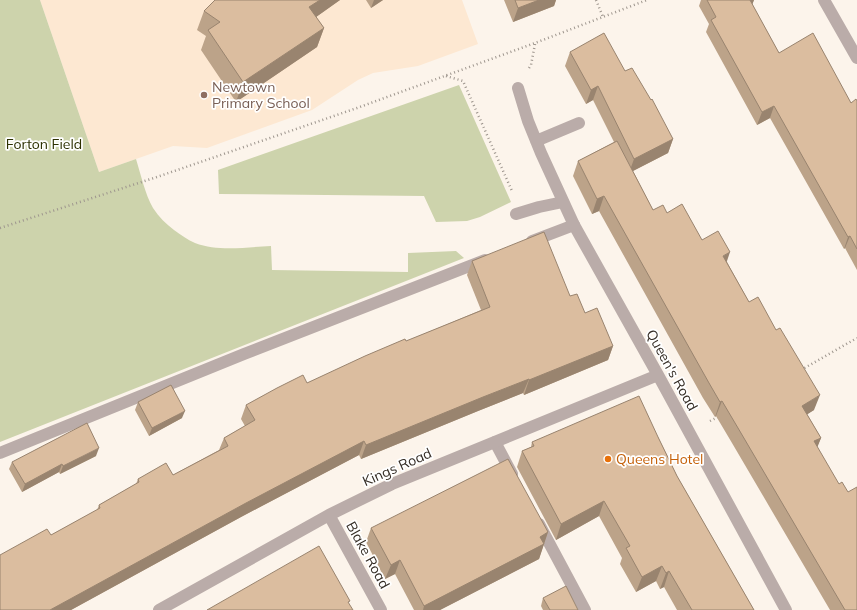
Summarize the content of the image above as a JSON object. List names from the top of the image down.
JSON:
{
  "streets": {
    "street": ["Queen's Road", "Kings Road", "Blake Road"]
  },
  "crossings": [
    ["Queen's Road", "Kings Road"],
    ["Kings Road", "Blake Road"]
  ],
  "parks": ["Forton Field"],
  "places": ["Newtown Primary School", "Queens Hotel"]
}
